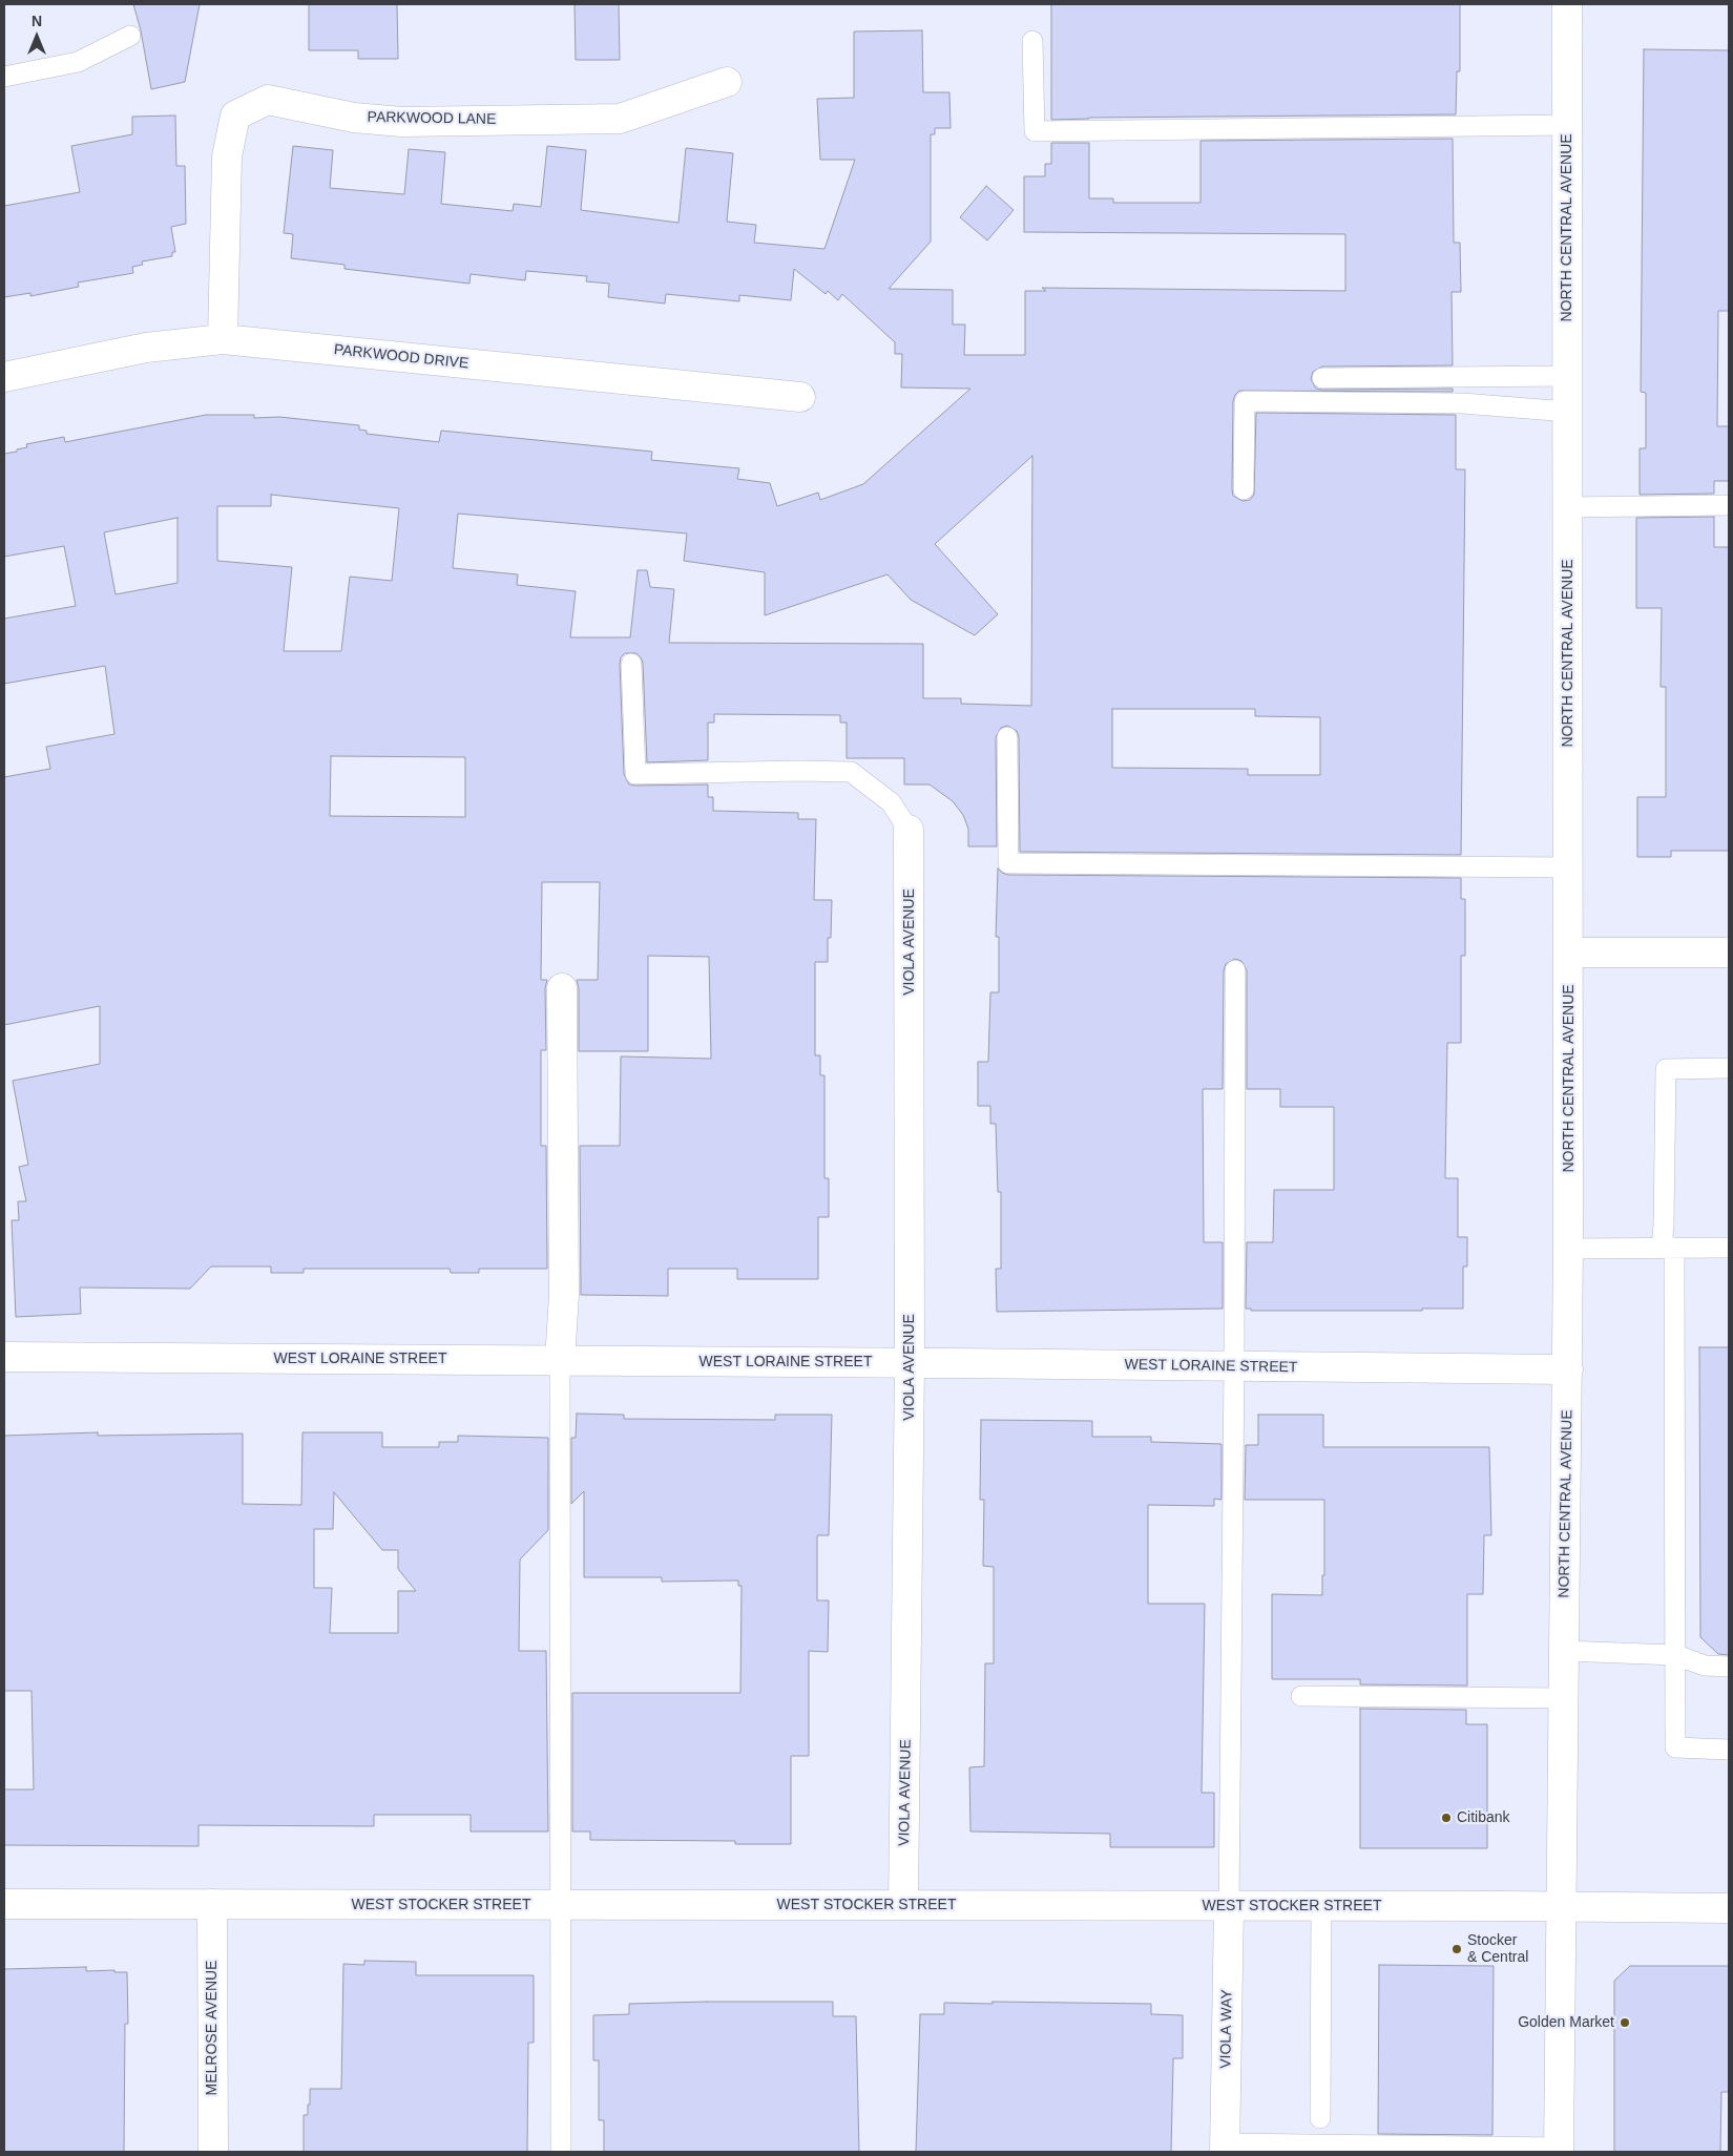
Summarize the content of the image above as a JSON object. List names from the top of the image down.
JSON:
{
  "streets": {
    "street": [
      "PARKWOOD LANE",
      "NORTH CENTRAL AVENUE",
      "PARKWOOD DRIVE",
      "VIOLA AVENUE",
      "WEST LORAINE STREET",
      "WEST STOCKER STREET",
      "MELROSE AVENUE",
      "VIOLA WAY"
    ]
  },
  "crossings": [
    ["PARKWOOD LANE", "PARKWOOD DRIVE"],
    ["NORTH CENTRAL AVENUE", "WEST LORAINE STREET"],
    ["NORTH CENTRAL AVENUE", "WEST STOCKER STREET"],
    ["VIOLA AVENUE", "WEST LORAINE STREET"],
    ["VIOLA AVENUE", "WEST STOCKER STREET"],
    ["WEST STOCKER STREET", "MELROSE AVENUE"],
    ["WEST STOCKER STREET", "VIOLA WAY"]
  ],
  "places": ["Citibank", "Stocker & Central", "Golden Market"],
  "north": "top"
}
